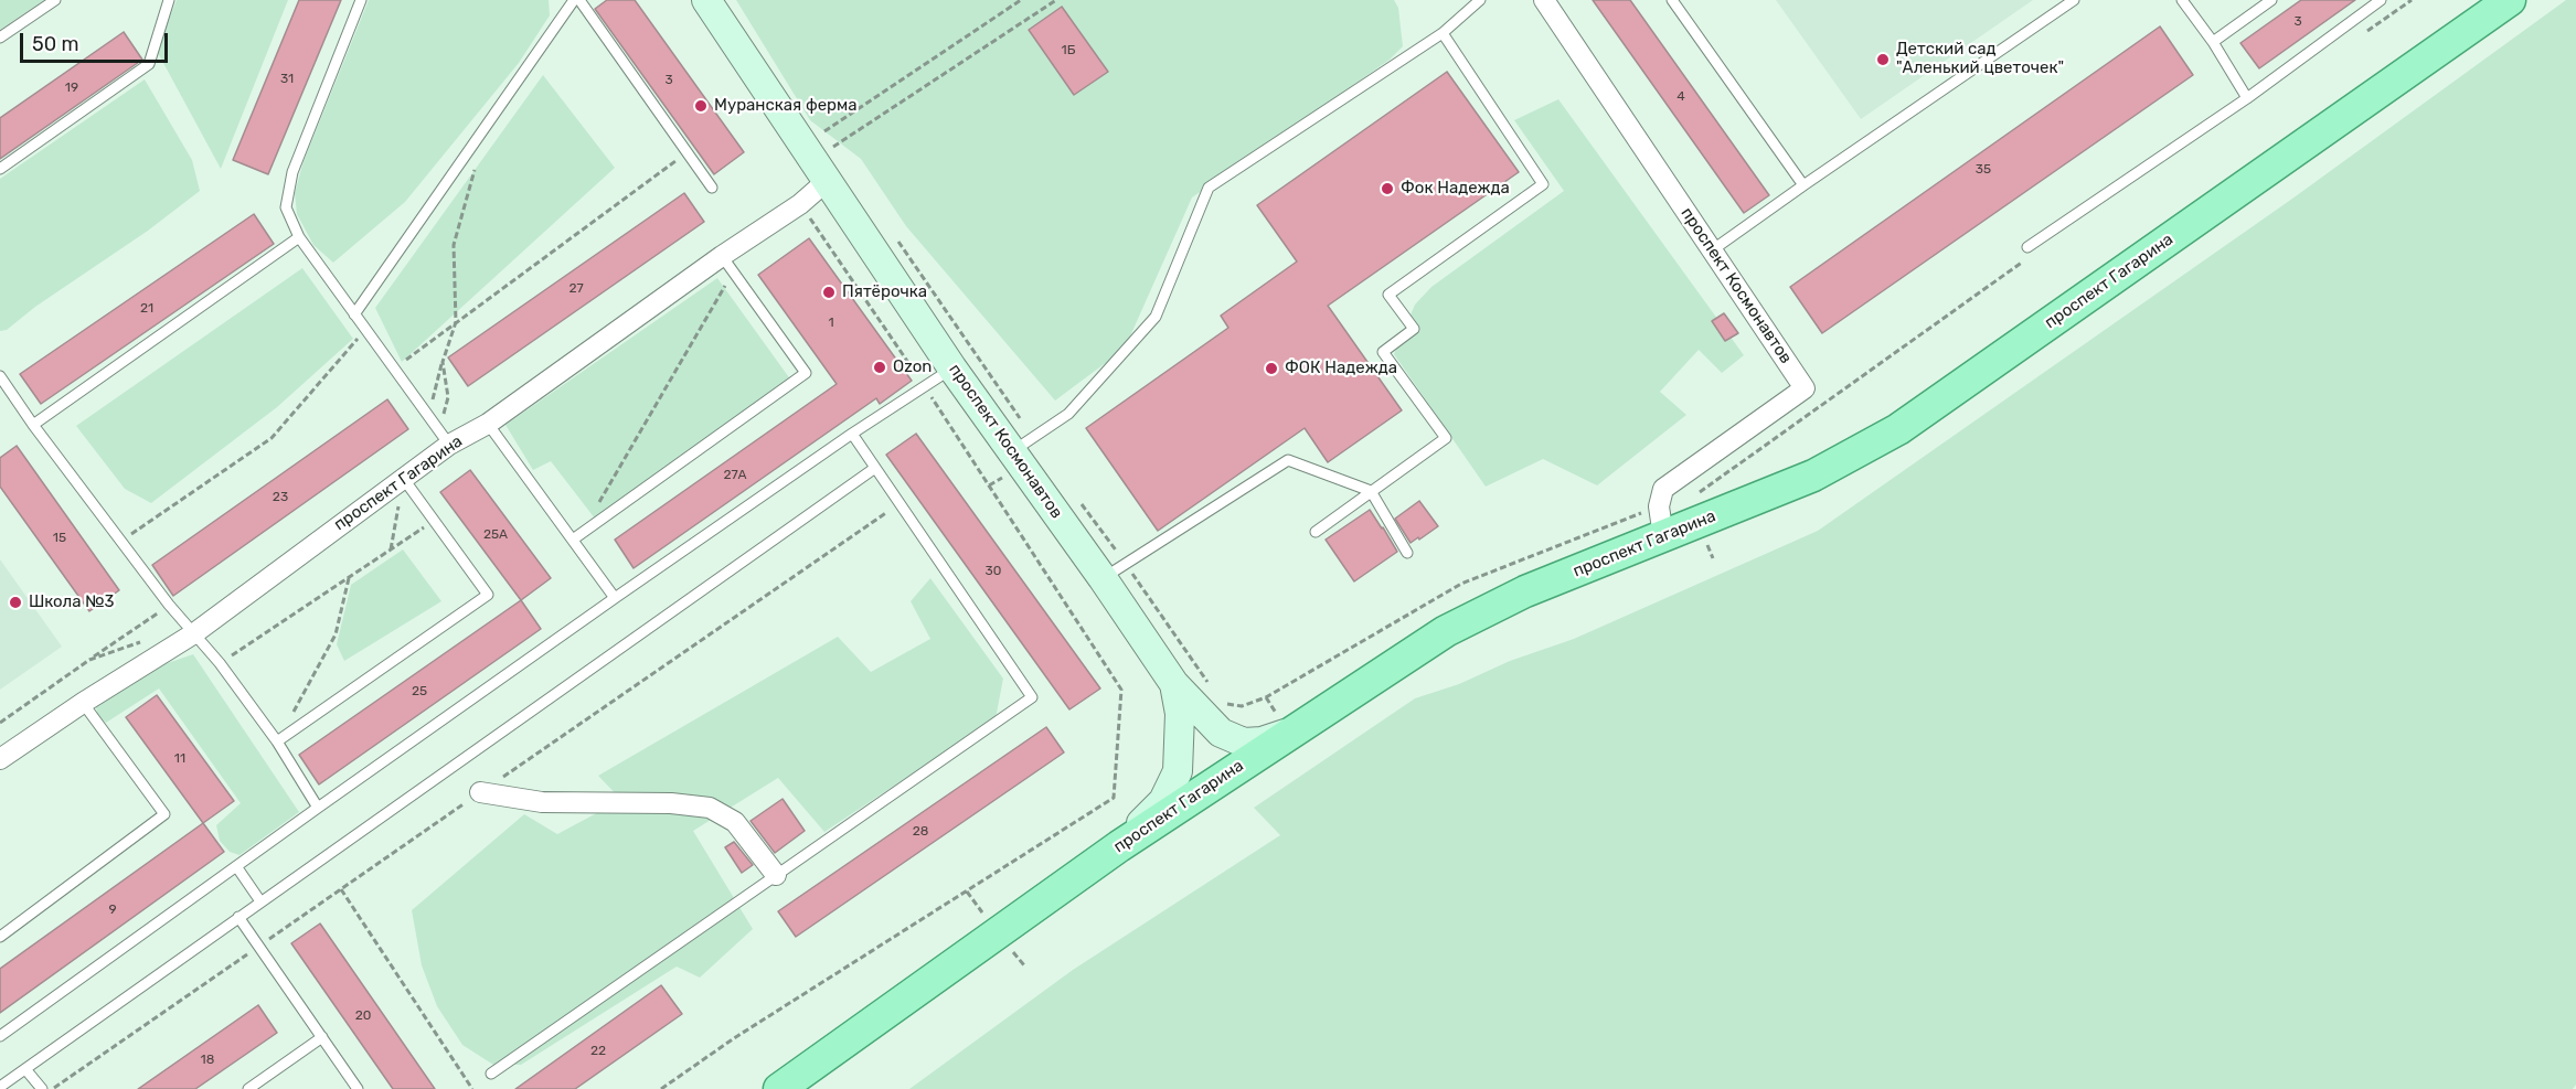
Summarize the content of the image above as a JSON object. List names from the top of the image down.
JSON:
{
  "streets": {
    "main road": ["проспект Гагарина", "проспект Космонавтов"]
  },
  "crossings": [
    ["проспект Гагарина", "проспект Космонавтов"]
  ],
  "places": [
    "Детский сад \"Аленький цветочек\"",
    "Муранская ферма",
    "Фок Надежда",
    "Пятёрочка",
    "Ozon",
    "ФОК Надежда",
    "Школа №3"
  ],
  "house_numbers": [
    "3",
    "1Б",
    "31",
    "3",
    "19",
    "4",
    "35",
    "27",
    "21",
    "1",
    "27А",
    "23",
    "25А",
    "15",
    "30",
    "25",
    "11",
    "28",
    "9",
    "20",
    "22",
    "18"
  ],
  "scale_bar": "50 m"
}
